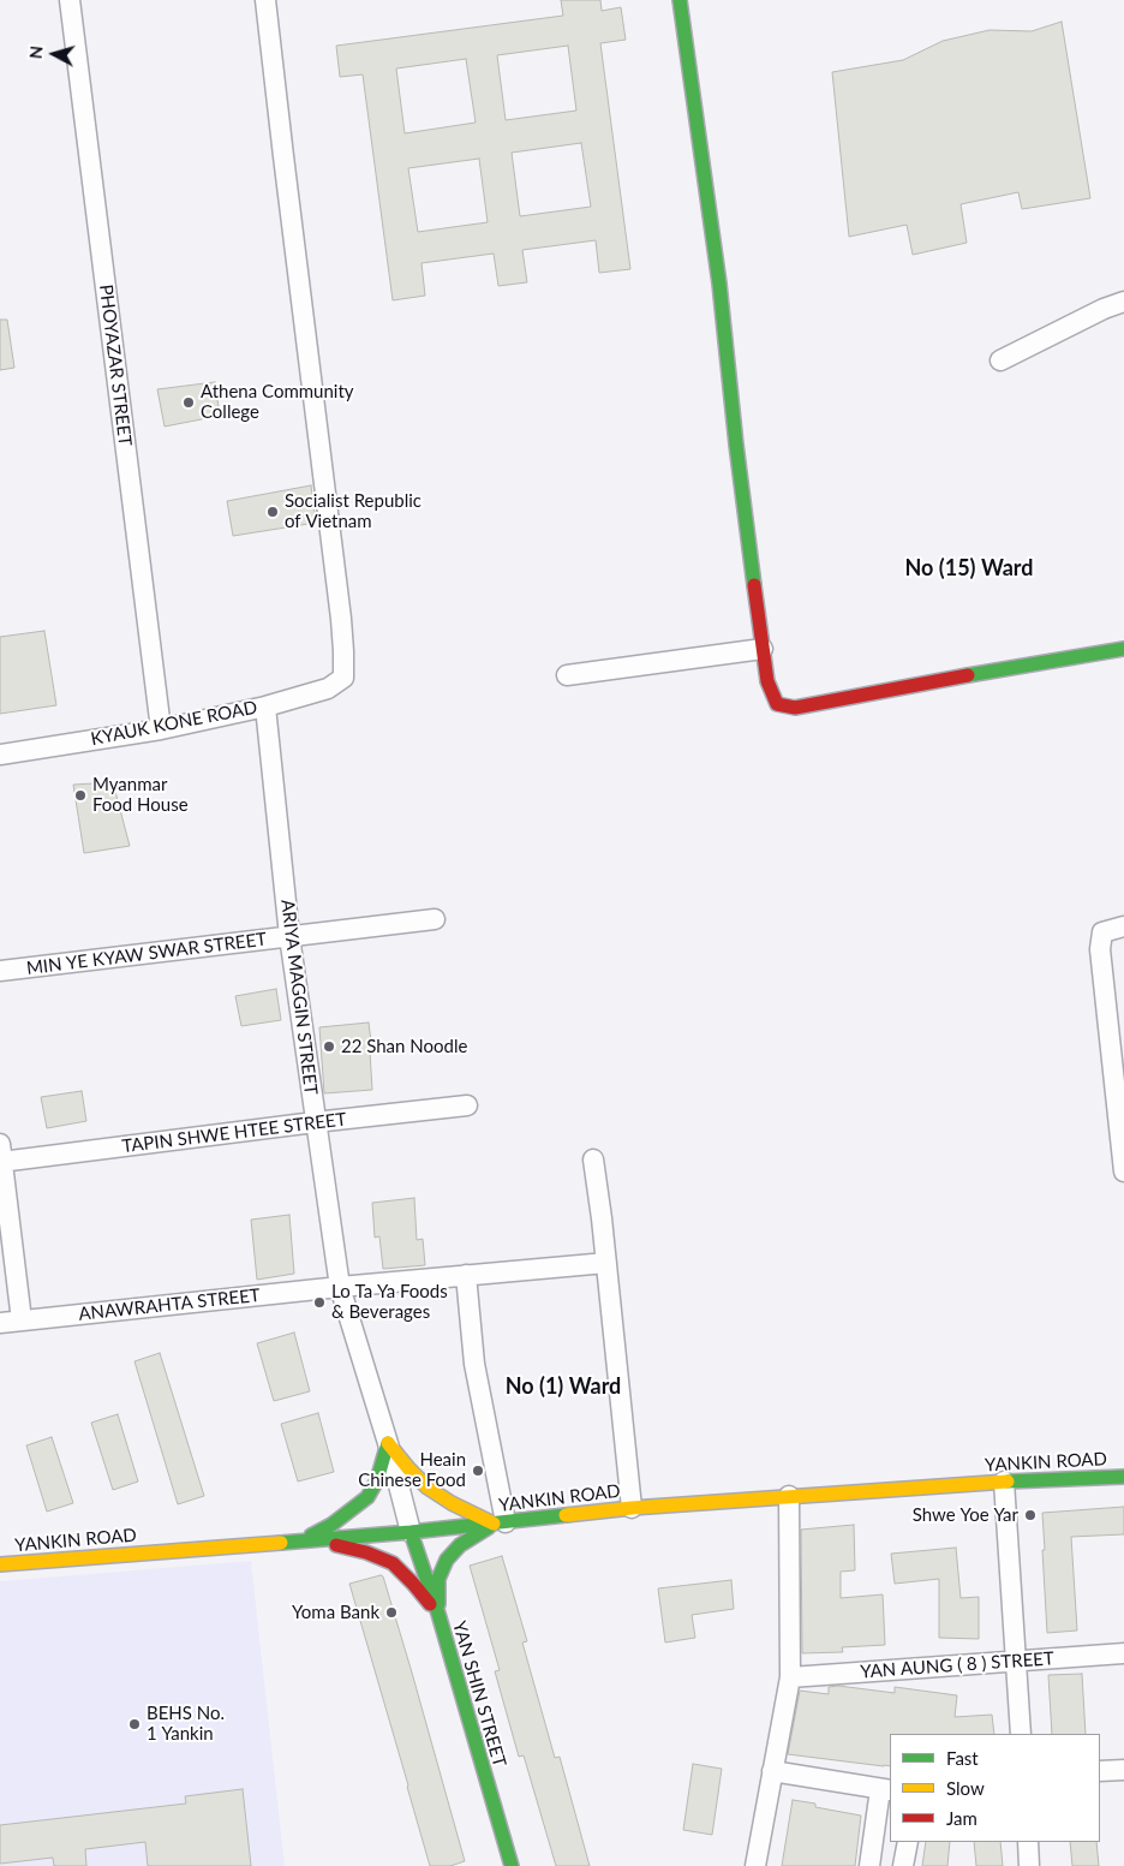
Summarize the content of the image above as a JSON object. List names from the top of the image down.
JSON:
{
  "streets": {
    "main road": ["YANKIN ROAD", "YAN SHIN STREET"],
    "street": [
      "PHOYAZAR STREET",
      "KYAUK KONE ROAD",
      "MIN YE KYAW SWAR STREET",
      "ARIYA MAGGIN STREET",
      "TAPIN SHWE HTEE STREET",
      "ANAWRAHTA STREET",
      "YAN AUNG ( 8 ) STREET"
    ]
  },
  "crossings": [
    ["PHOYAZAR STREET", "KYAUK KONE ROAD"],
    ["KYAUK KONE ROAD", "ARIYA MAGGIN STREET"],
    ["MIN YE KYAW SWAR STREET", "ARIYA MAGGIN STREET"],
    ["ARIYA MAGGIN STREET", "TAPIN SHWE HTEE STREET"],
    ["ARIYA MAGGIN STREET", "ANAWRAHTA STREET"],
    ["ARIYA MAGGIN STREET", "YANKIN ROAD"],
    ["ARIYA MAGGIN STREET", "YAN SHIN STREET"],
    ["YANKIN ROAD", "YAN SHIN STREET"]
  ],
  "districts": ["No (15) Ward", "No (1) Ward"],
  "places": [
    "Athena Community College",
    "Socialist Republic of Vietnam",
    "Myanmar Food House",
    "22 Shan Noodle",
    "Lo Ta Ya Foods & Beverages",
    "Heain Chinese Food",
    "Shwe Yoe Yar",
    "Yoma Bank",
    "BEHS No. 1 Yankin"
  ],
  "legend": ["Fast", "Slow", "Jam"],
  "north": "left"
}
